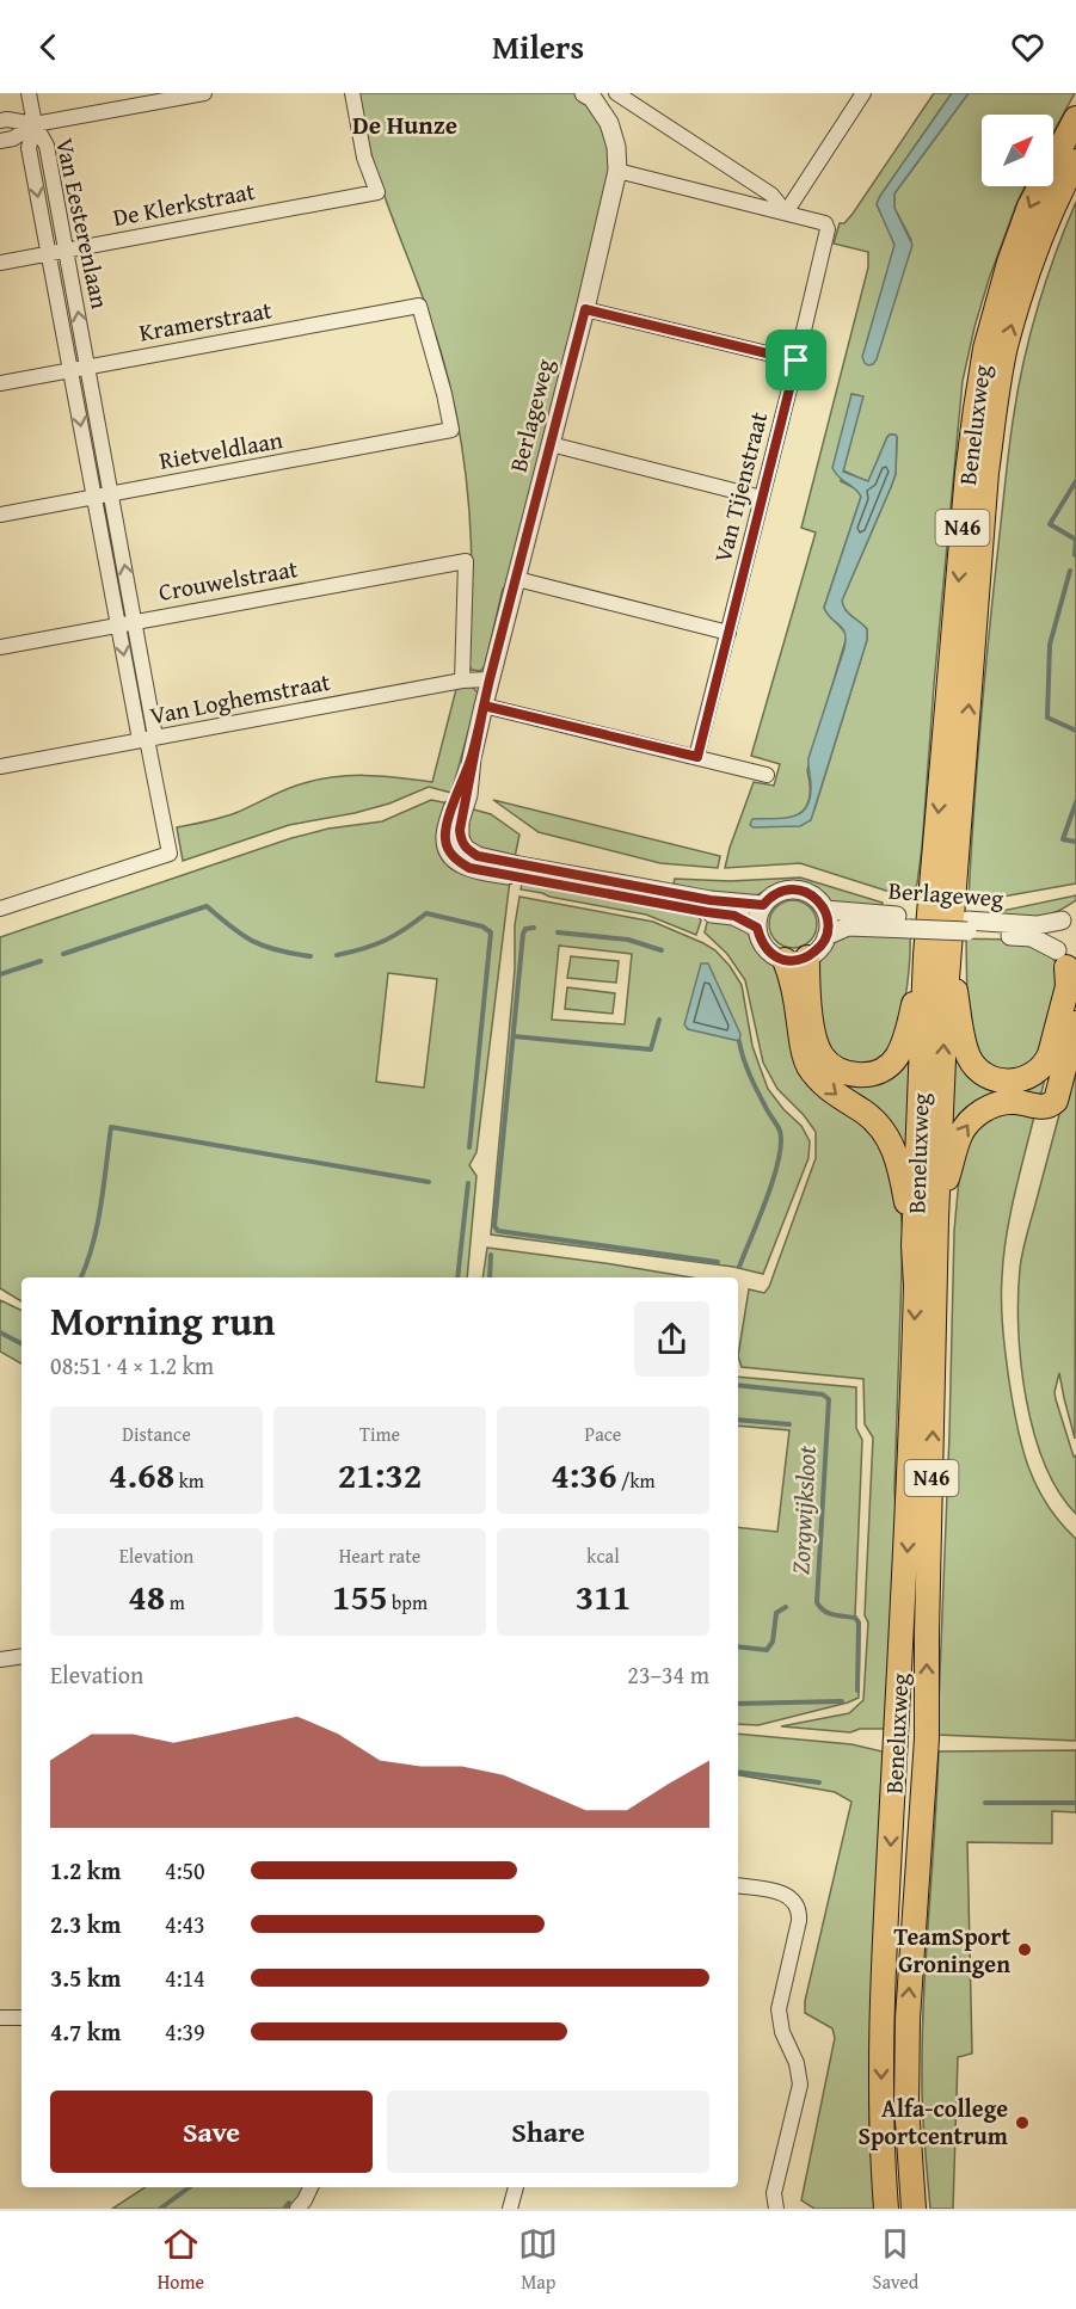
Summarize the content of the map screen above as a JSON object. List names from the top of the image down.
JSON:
{
  "streets": {
    "highway": ["Beneluxweg", "N46"],
    "street": [
      "De Klerkstraat",
      "Van Eesterenlaan",
      "Kramerstraat",
      "Berlageweg",
      "Rietveldlaan",
      "Van Tijenstraat",
      "Crouwelstraat",
      "Van Loghemstraat"
    ]
  },
  "crossings": [
    ["De Klerkstraat", "Van Eesterenlaan"],
    ["Van Eesterenlaan", "Kramerstraat"],
    ["Van Eesterenlaan", "Rietveldlaan"],
    ["Van Eesterenlaan", "Crouwelstraat"],
    ["Van Eesterenlaan", "Van Loghemstraat"],
    ["Kramerstraat", "Rietveldlaan"],
    ["Berlageweg", "N46"],
    ["Berlageweg", "Van Loghemstraat"],
    ["Beneluxweg", "N46"],
    ["Crouwelstraat", "Van Loghemstraat"]
  ],
  "districts": ["De Hunze"],
  "water": ["Zorgwijksloot"],
  "places": ["TeamSport Groningen", "Alfa-college Sportcentrum"],
  "north": "top right",
  "page": {
    "header": "Milers",
    "heading": ["Morning run", "08:51 · 4 × 1.2 km"],
    "stats": [
      ["Distance", "4.68 km"],
      ["Time", "21:32"],
      ["Pace", "4:36 /km"],
      ["Elevation", "48 m"],
      ["Heart rate", "155 bpm"],
      ["kcal", "311"]
    ],
    "chart": ["Elevation", "23–34 m"],
    "list": [
      {
        "name": "1.2 km",
        "note": "4:50"
      },
      {
        "name": "2.3 km",
        "note": "4:43"
      },
      {
        "name": "3.5 km",
        "note": "4:14"
      },
      {
        "name": "4.7 km",
        "note": "4:39"
      }
    ],
    "buttons": ["Save", "Share"],
    "tabs": ["Home", "Map", "Saved"]
  }
}
